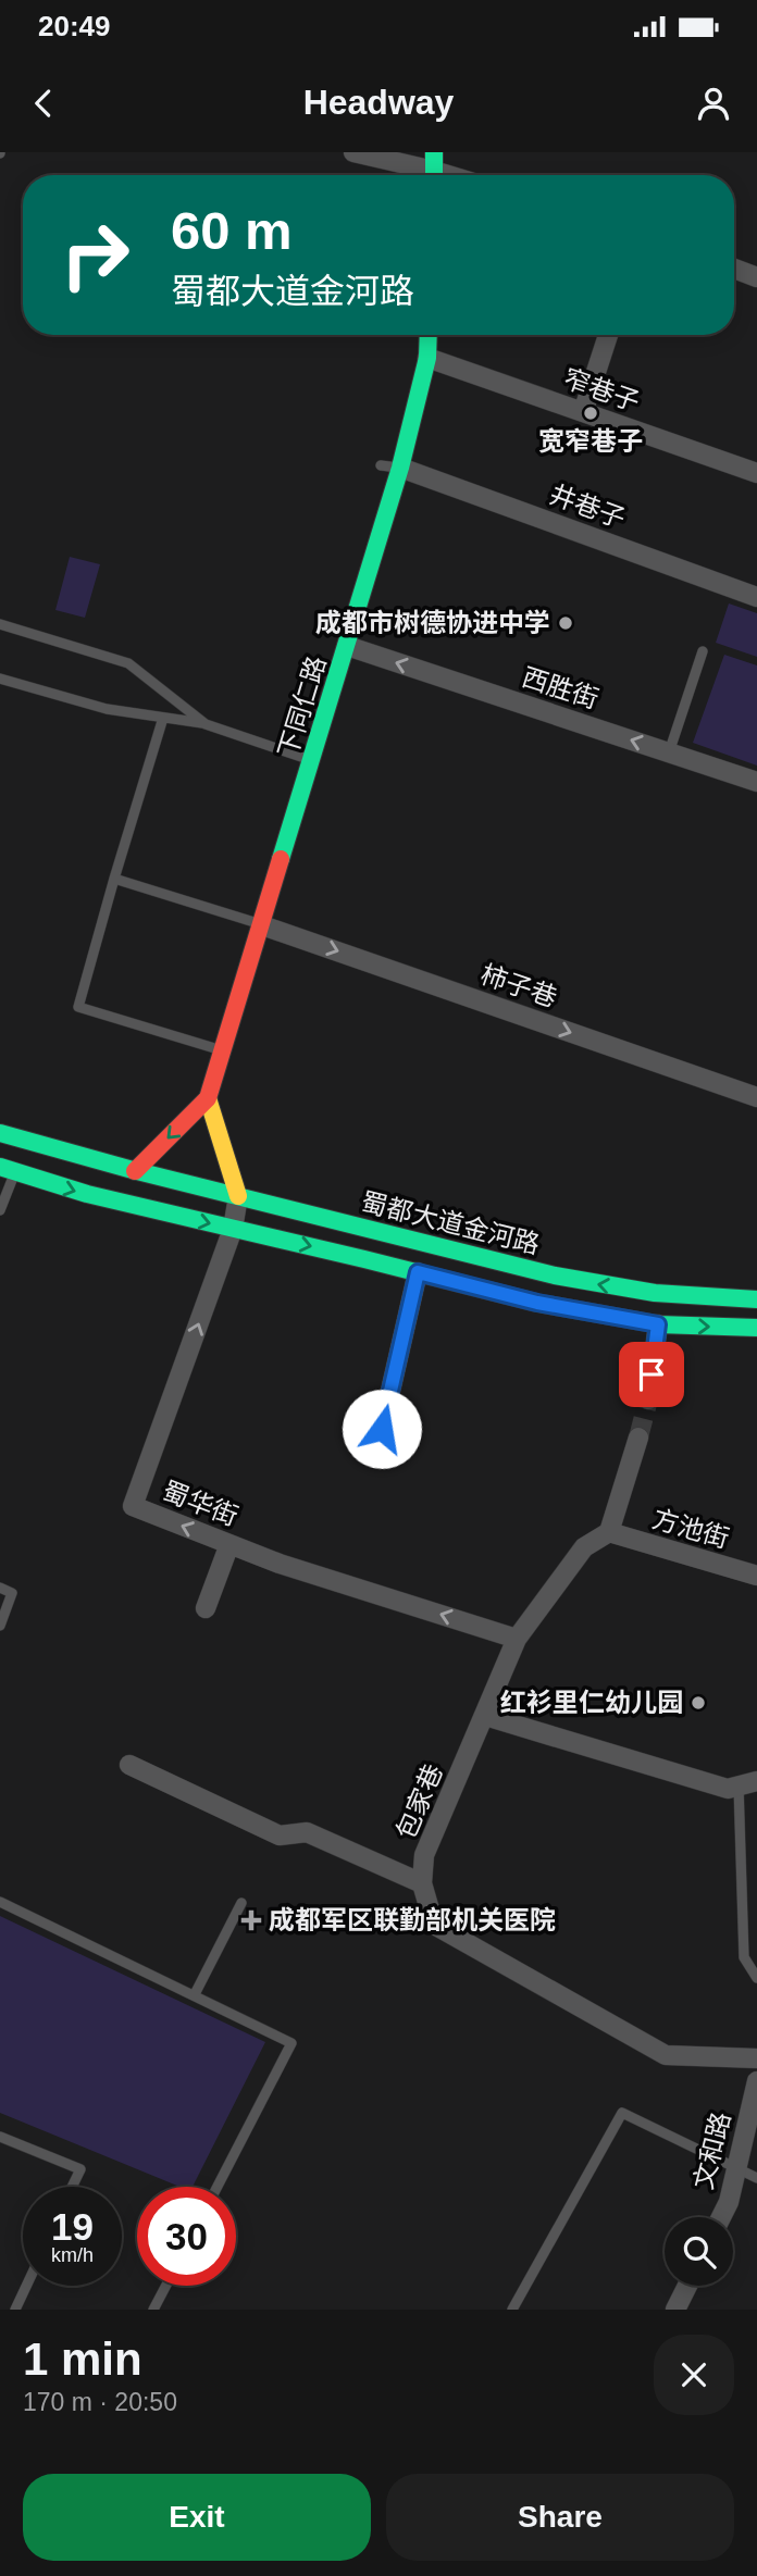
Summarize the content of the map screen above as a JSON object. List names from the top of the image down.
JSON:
{
  "streets": {
    "main road": ["下同仁路", "蜀都大道金河路"],
    "street": [
      "窄巷子",
      "井巷子",
      "西胜街",
      "柿子巷",
      "蜀华街",
      "方池街",
      "包家巷",
      "文和路"
    ]
  },
  "crossings": [
    ["窄巷子", "下同仁路"],
    ["井巷子", "下同仁路"],
    ["西胜街", "下同仁路"],
    ["下同仁路", "柿子巷"],
    ["下同仁路", "蜀都大道金河路"],
    ["蜀都大道金河路", "蜀华街"],
    ["蜀华街", "包家巷"],
    ["方池街", "包家巷"]
  ],
  "one_way": ["西胜街", "柿子巷"],
  "places": {
    "other": ["宽窄巷子", "成都市树德协进中学", "红衫里仁幼儿园"],
    "health": ["成都军区联勤部机关医院"]
  },
  "page": {
    "status": "20:49",
    "header": "Headway",
    "turn": ["60 m", "蜀都大道金河路"],
    "speed": "19 km/h",
    "limit": "30",
    "heading": ["1 min", "170 m · 20:50"],
    "buttons": ["Exit", "Share"]
  }
}
